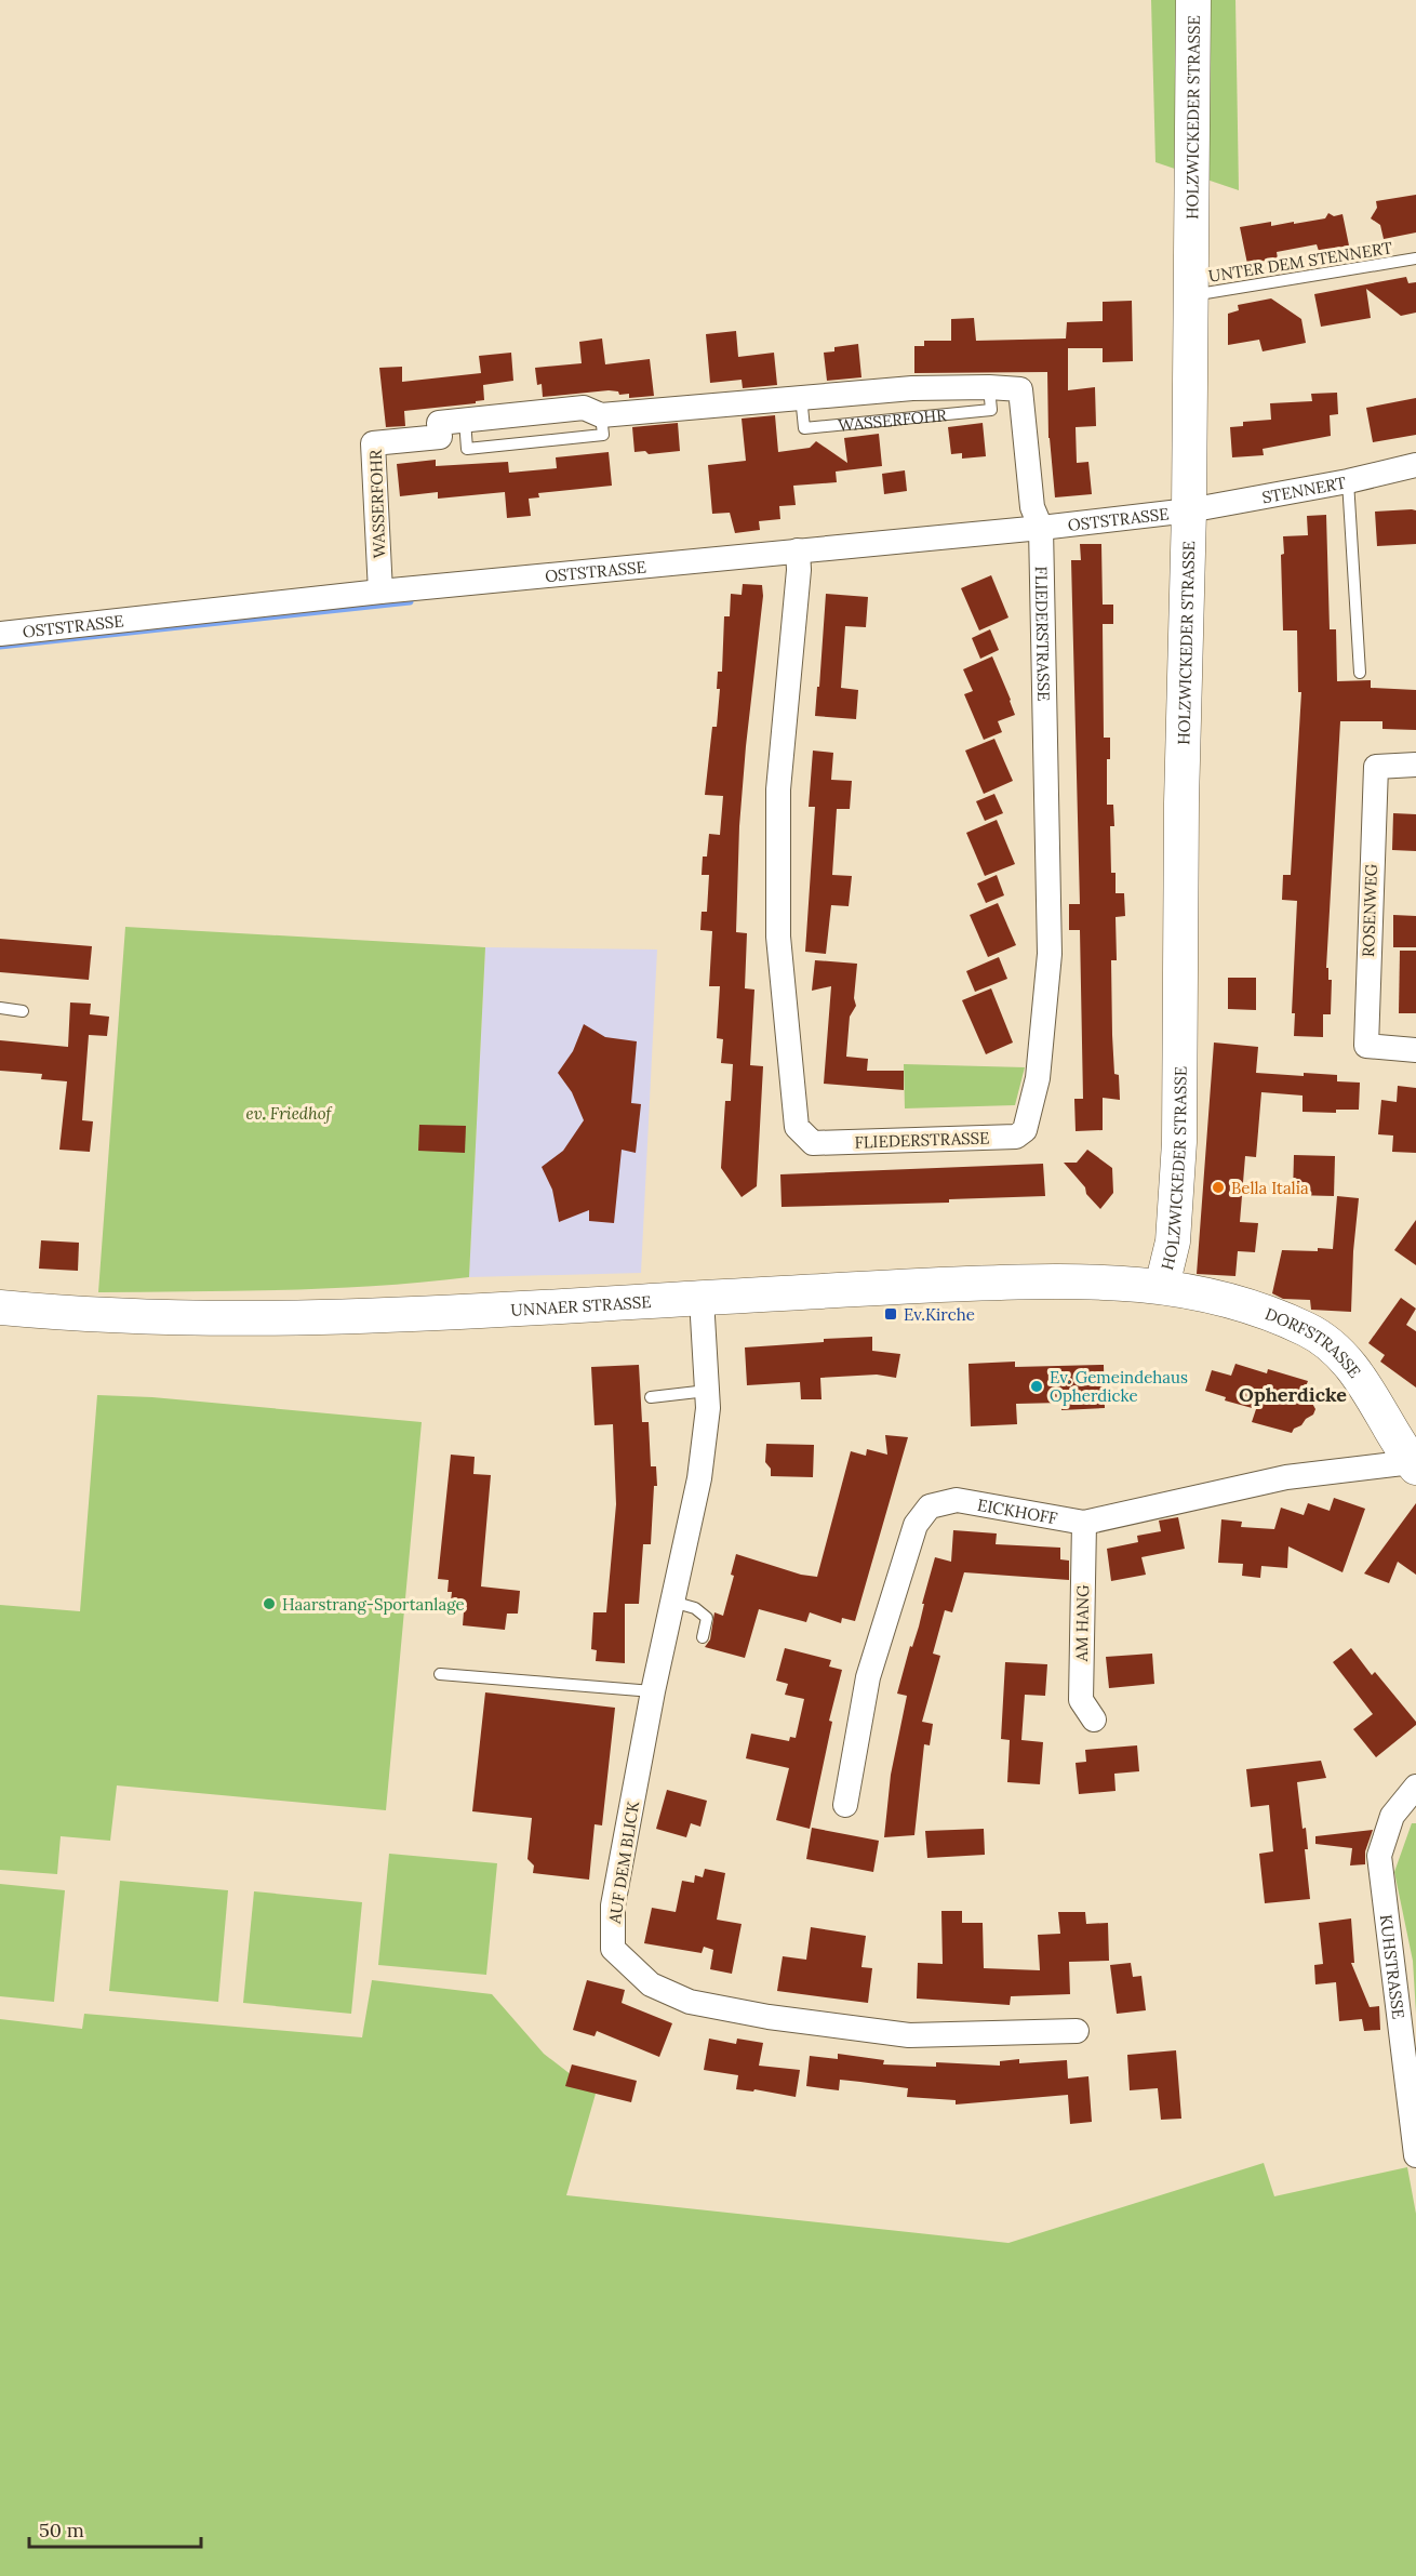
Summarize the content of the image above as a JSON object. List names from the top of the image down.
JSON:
{
  "streets": {
    "main road": ["HOLZWICKEDER STRASSE", "UNNAER STRASSE", "DORFSTRASSE"],
    "street": [
      "WASSERFOHR",
      "STENNERT",
      "OSTSTRASSE",
      "FLIEDERSTRASSE",
      "ROSENWEG",
      "EICKHOFF",
      "AM HANG",
      "AUF DEM BLICK",
      "KUHSTRASSE"
    ],
    "lane": ["UNTER DEM STENNERT"]
  },
  "crossings": [
    ["HOLZWICKEDER STRASSE", "UNTER DEM STENNERT"],
    ["HOLZWICKEDER STRASSE", "STENNERT"],
    ["HOLZWICKEDER STRASSE", "OSTSTRASSE"],
    ["HOLZWICKEDER STRASSE", "UNNAER STRASSE"],
    ["HOLZWICKEDER STRASSE", "DORFSTRASSE"],
    ["WASSERFOHR", "OSTSTRASSE"],
    ["WASSERFOHR", "FLIEDERSTRASSE"],
    ["STENNERT", "OSTSTRASSE"],
    ["OSTSTRASSE", "FLIEDERSTRASSE"],
    ["UNNAER STRASSE", "DORFSTRASSE"],
    ["UNNAER STRASSE", "AUF DEM BLICK"],
    ["DORFSTRASSE", "EICKHOFF"],
    ["EICKHOFF", "AM HANG"]
  ],
  "districts": ["Opherdicke"],
  "parks": ["ev. Friedhof"],
  "places": {
    "other": ["Bella Italia", "Ev. Gemeindehaus Opherdicke", "Haarstrang-Sportanlage"],
    "transit": ["Ev.Kirche"]
  },
  "scale_bar": "50 m"
}
